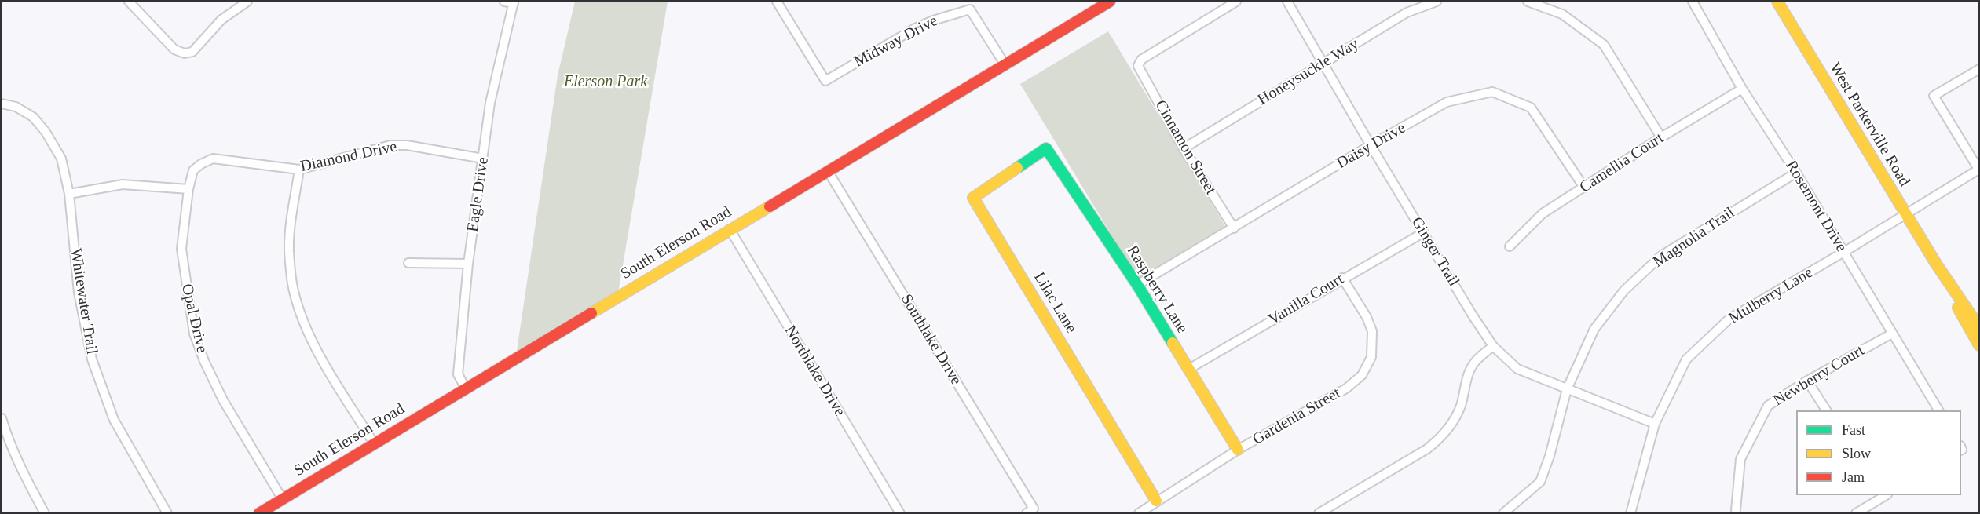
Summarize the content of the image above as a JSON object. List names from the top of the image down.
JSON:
{
  "streets": {
    "street": [
      "Midway Drive",
      "Honeysuckle Way",
      "West Parkerville Road",
      "Daisy Drive",
      "Cinnamon Street",
      "Diamond Drive",
      "Camellia Court",
      "Eagle Drive",
      "Rosemont Drive",
      "Magnolia Trail",
      "South Elerson Road",
      "Ginger Trail",
      "Raspberry Lane",
      "Mulberry Lane",
      "Vanilla Court",
      "Whitewater Trail",
      "Lilac Lane",
      "Opal Drive",
      "Southlake Drive",
      "Northlake Drive",
      "Newberry Court",
      "Gardenia Street"
    ]
  },
  "crossings": [
    ["Midway Drive", "South Elerson Road"],
    ["Honeysuckle Way", "Cinnamon Street"],
    ["Honeysuckle Way", "Ginger Trail"],
    ["West Parkerville Road", "Mulberry Lane"],
    ["Daisy Drive", "Cinnamon Street"],
    ["Daisy Drive", "Camellia Court"],
    ["Daisy Drive", "Ginger Trail"],
    ["Daisy Drive", "Raspberry Lane"],
    ["Diamond Drive", "Eagle Drive"],
    ["Diamond Drive", "Opal Drive"],
    ["Camellia Court", "Rosemont Drive"],
    ["Eagle Drive", "South Elerson Road"],
    ["Rosemont Drive", "Magnolia Trail"],
    ["Rosemont Drive", "Mulberry Lane"],
    ["Rosemont Drive", "Newberry Court"],
    ["Magnolia Trail", "Ginger Trail"],
    ["South Elerson Road", "Opal Drive"],
    ["South Elerson Road", "Southlake Drive"],
    ["South Elerson Road", "Northlake Drive"],
    ["Ginger Trail", "Mulberry Lane"],
    ["Ginger Trail", "Vanilla Court"],
    ["Raspberry Lane", "Vanilla Court"],
    ["Raspberry Lane", "Lilac Lane"],
    ["Raspberry Lane", "Gardenia Street"],
    ["Vanilla Court", "Gardenia Street"],
    ["Lilac Lane", "Gardenia Street"]
  ],
  "parks": ["Elerson Park"],
  "legend": ["Fast", "Slow", "Jam"]
}
